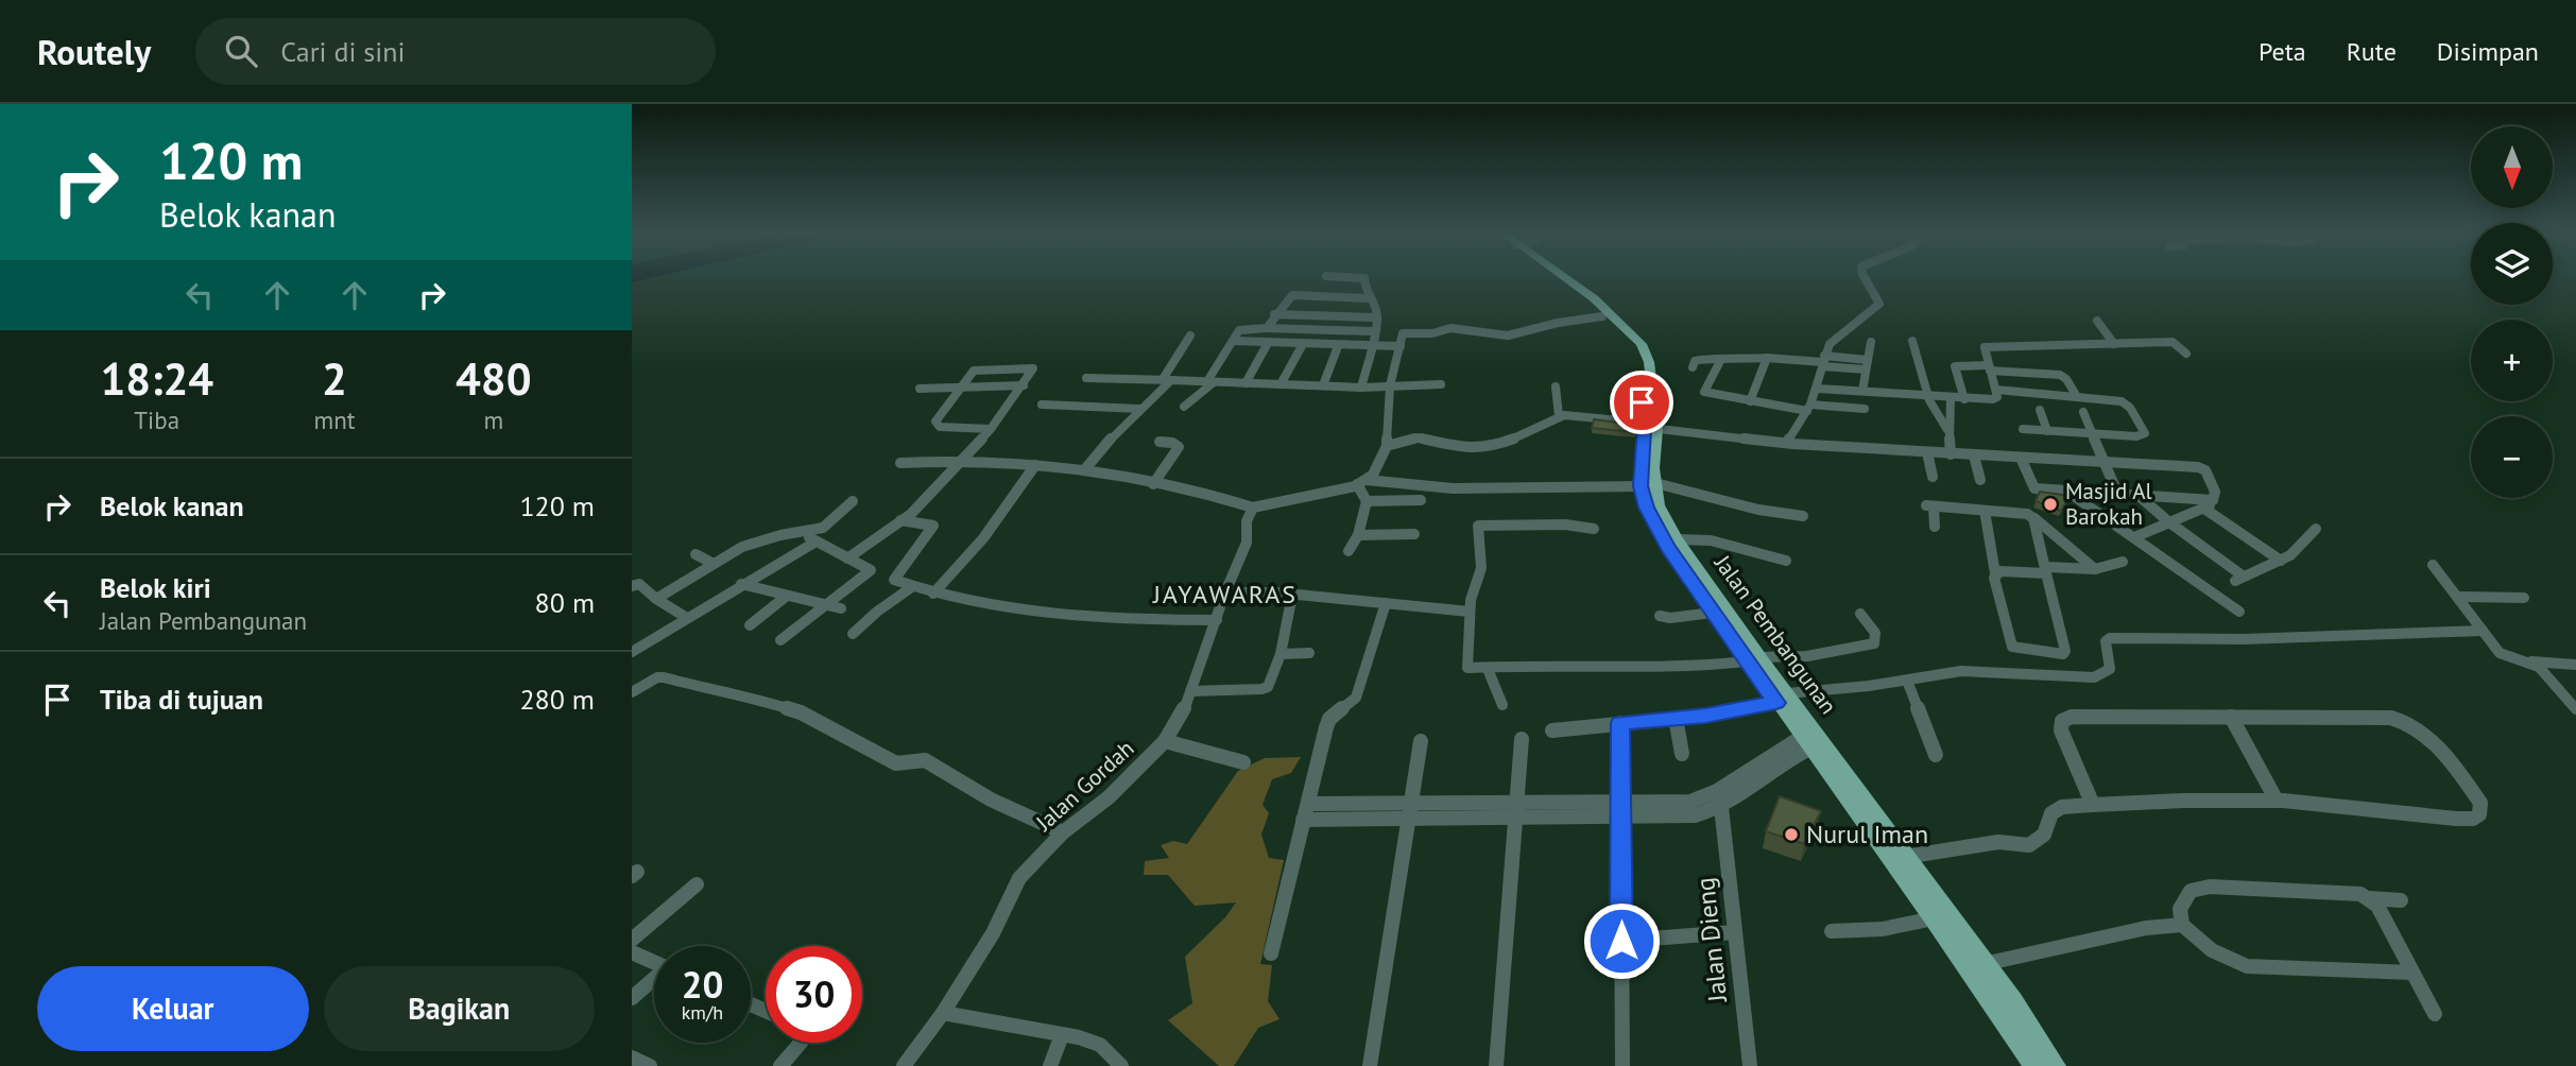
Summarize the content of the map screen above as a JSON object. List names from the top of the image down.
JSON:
{
  "streets": {
    "main road": ["Jalan Pembangunan"],
    "street": ["Jalan Gordah", "Jalan Dieng"]
  },
  "districts": ["JAYAWARAS"],
  "places": ["Masjid Al Barokah", "Nurul Iman"],
  "north": "bottom",
  "page": {
    "header": "Routely",
    "search": "Cari di sini",
    "nav": ["Peta", "Rute", "Disimpan"],
    "turn": ["120 m", "Belok kanan"],
    "map_buttons": ["+", "−"],
    "eta": [
      "18:24",
      "Tiba",
      "2",
      "mnt",
      "480",
      "m"
    ],
    "list": [
      {
        "name": "Belok kanan",
        "value": "120 m"
      },
      {
        "name": "Belok kiri",
        "note": "Jalan Pembangunan",
        "value": "80 m"
      },
      {
        "name": "Tiba di tujuan",
        "value": "280 m"
      }
    ],
    "speed": "20 km/h",
    "limit": "30",
    "buttons": ["Keluar", "Bagikan"]
  }
}
